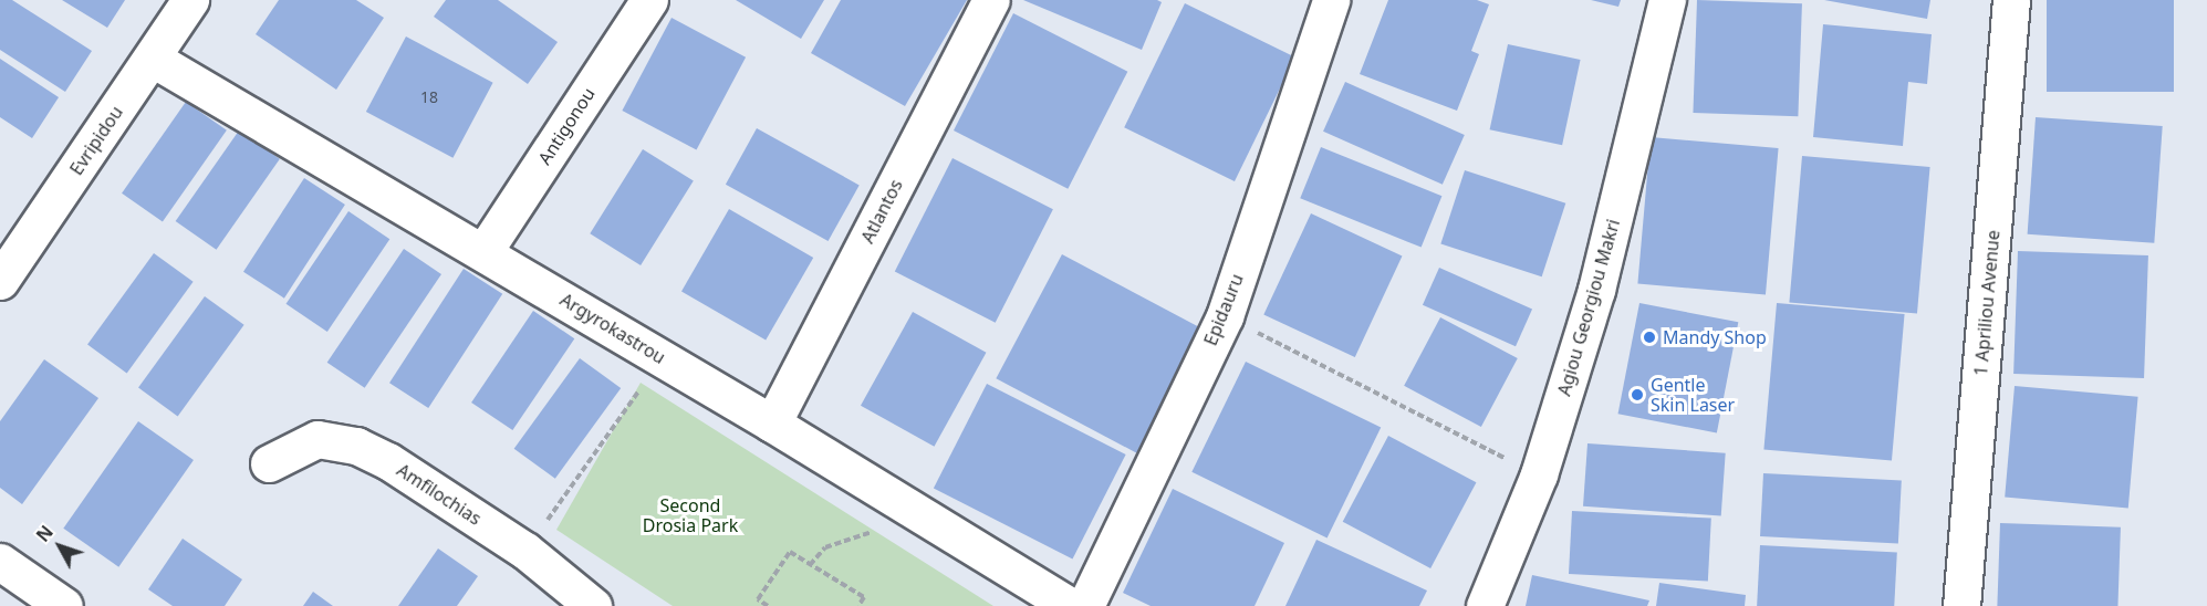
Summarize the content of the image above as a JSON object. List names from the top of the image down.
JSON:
{
  "streets": {
    "street": [
      "Antigonou",
      "Evripidou",
      "Atlantos",
      "1 Apriliou Avenue",
      "Agiou Georgiou Makri",
      "Epidauru",
      "Argyrokastrou",
      "Amfilochias"
    ]
  },
  "crossings": [
    ["Antigonou", "Argyrokastrou"],
    ["Evripidou", "Argyrokastrou"],
    ["Atlantos", "Argyrokastrou"]
  ],
  "parks": ["Second Drosia Park"],
  "places": ["Mandy Shop", "Gentle Skin Laser"],
  "house_numbers": ["18"],
  "north": "top left"
}
